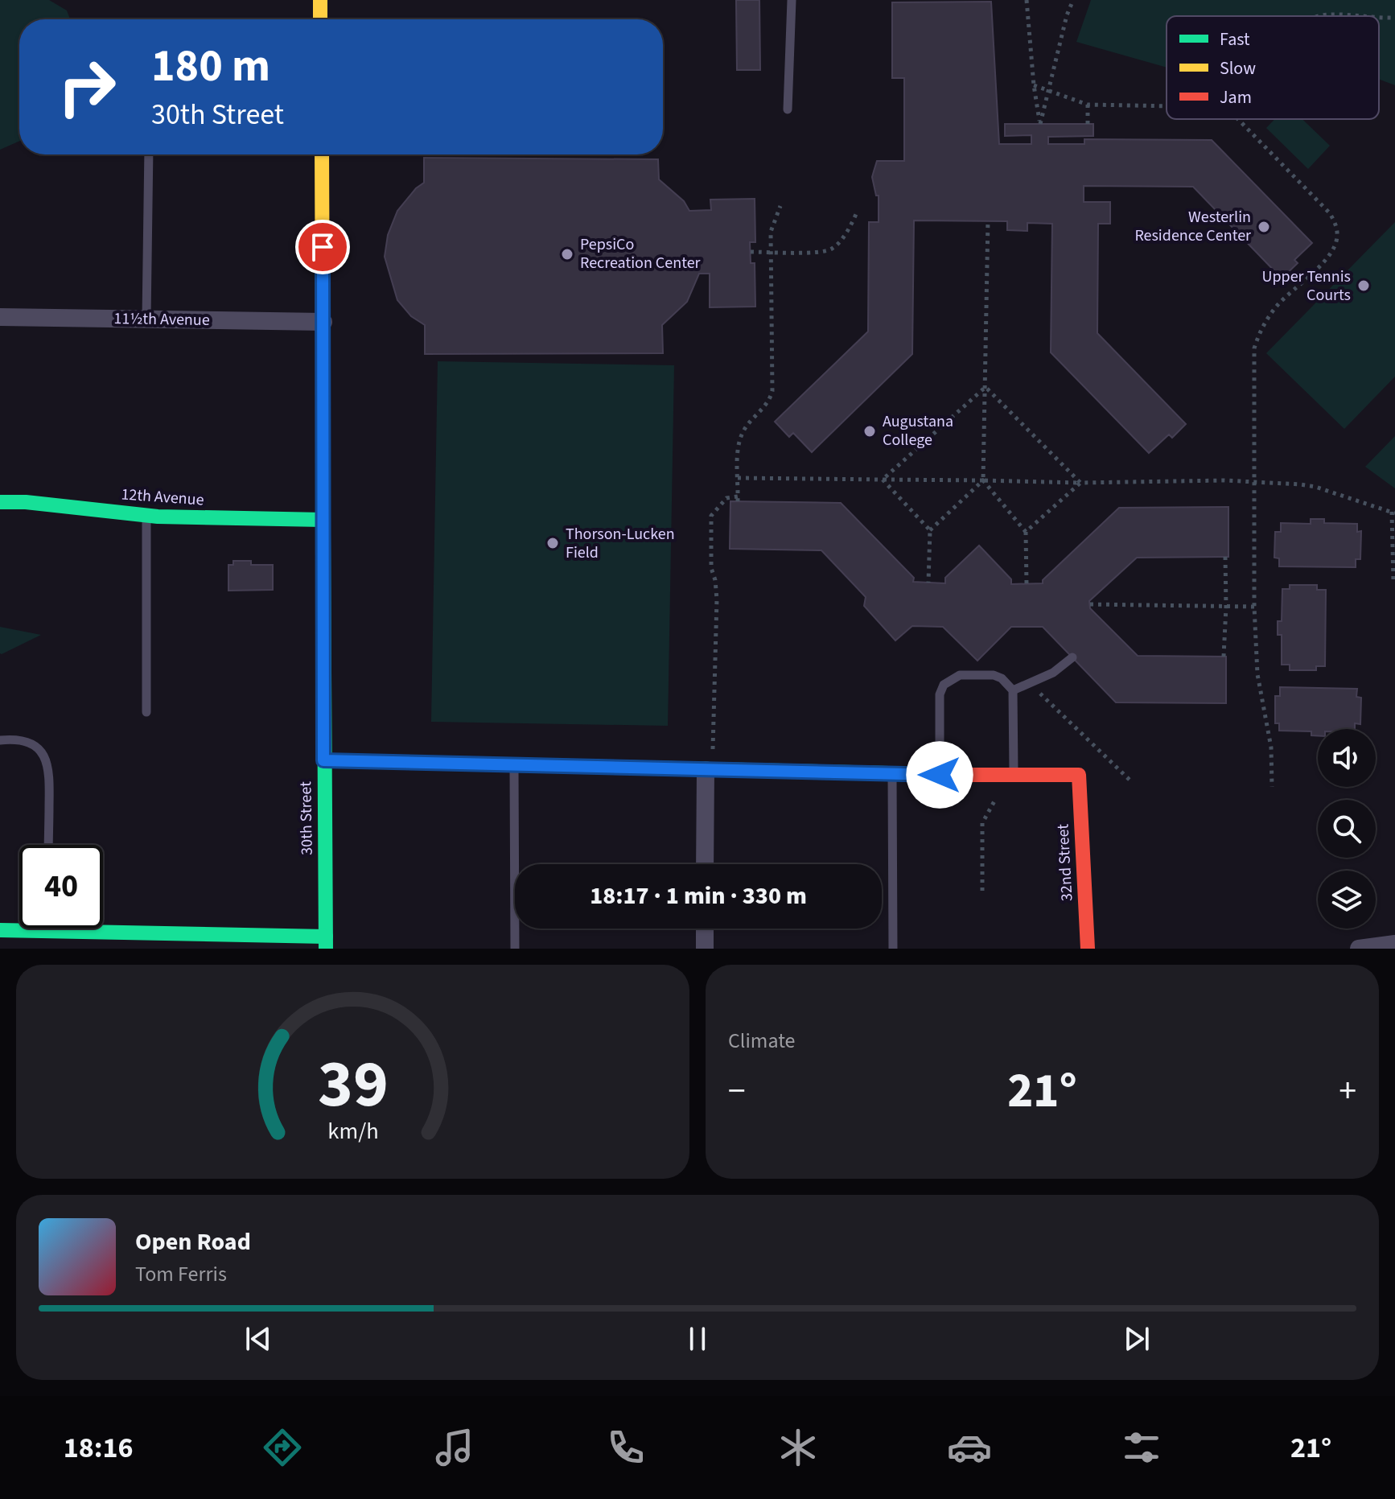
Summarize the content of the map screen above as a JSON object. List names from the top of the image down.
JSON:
{
  "streets": {
    "street": [
      "11½th Avenue",
      "12th Avenue",
      "30th Street",
      "32nd Street"
    ]
  },
  "crossings": [
    ["11½th Avenue", "30th Street"],
    ["12th Avenue", "30th Street"]
  ],
  "places": [
    "Westerlin Residence Center",
    "PepsiCo Recreation Center",
    "Upper Tennis Courts",
    "Augustana College",
    "Thorson-Lucken Field"
  ],
  "legend": ["Fast", "Slow", "Jam"],
  "page": {
    "turn": ["180 m", "30th Street"],
    "limit": "40",
    "trip": "18:17 · 1 min · 330 m",
    "tile": "Climate",
    "heat": ["−", "21°", "+"],
    "song": ["Open Road", "Tom Ferris"],
    "tabs": ["18:16", "21°"],
    "gauge": ["39", "km/h"]
  }
}
